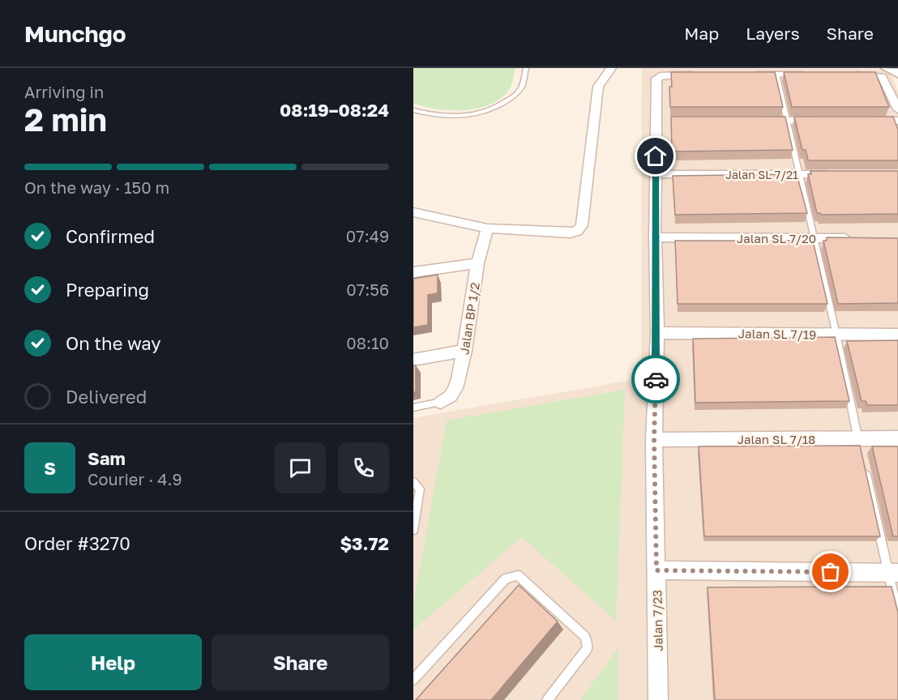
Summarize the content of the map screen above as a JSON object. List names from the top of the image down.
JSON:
{
  "streets": {
    "street": [
      "Jalan SL 7/21",
      "Jalan SL 7/20",
      "Jalan BP 1/2",
      "Jalan SL 7/19",
      "Jalan SL 7/18",
      "Jalan 7/23"
    ]
  },
  "crossings": [
    ["Jalan SL 7/21", "Jalan 7/23"],
    ["Jalan SL 7/20", "Jalan 7/23"],
    ["Jalan SL 7/19", "Jalan 7/23"],
    ["Jalan SL 7/18", "Jalan 7/23"]
  ],
  "page": {
    "header": "Munchgo",
    "nav": ["Map", "Layers", "Share"],
    "heading": ["2 min", "Arriving in", "08:19–08:24"],
    "panel": [
      "Sam",
      "Courier · 4.9",
      "Order #3270",
      "$3.72"
    ],
    "bar": "On the way · 150 m",
    "list": [
      ["Confirmed", "07:49"],
      ["Preparing", "07:56"],
      ["On the way", "08:10"],
      "Delivered"
    ],
    "round": "S",
    "buttons": ["Help", "Share"]
  }
}
